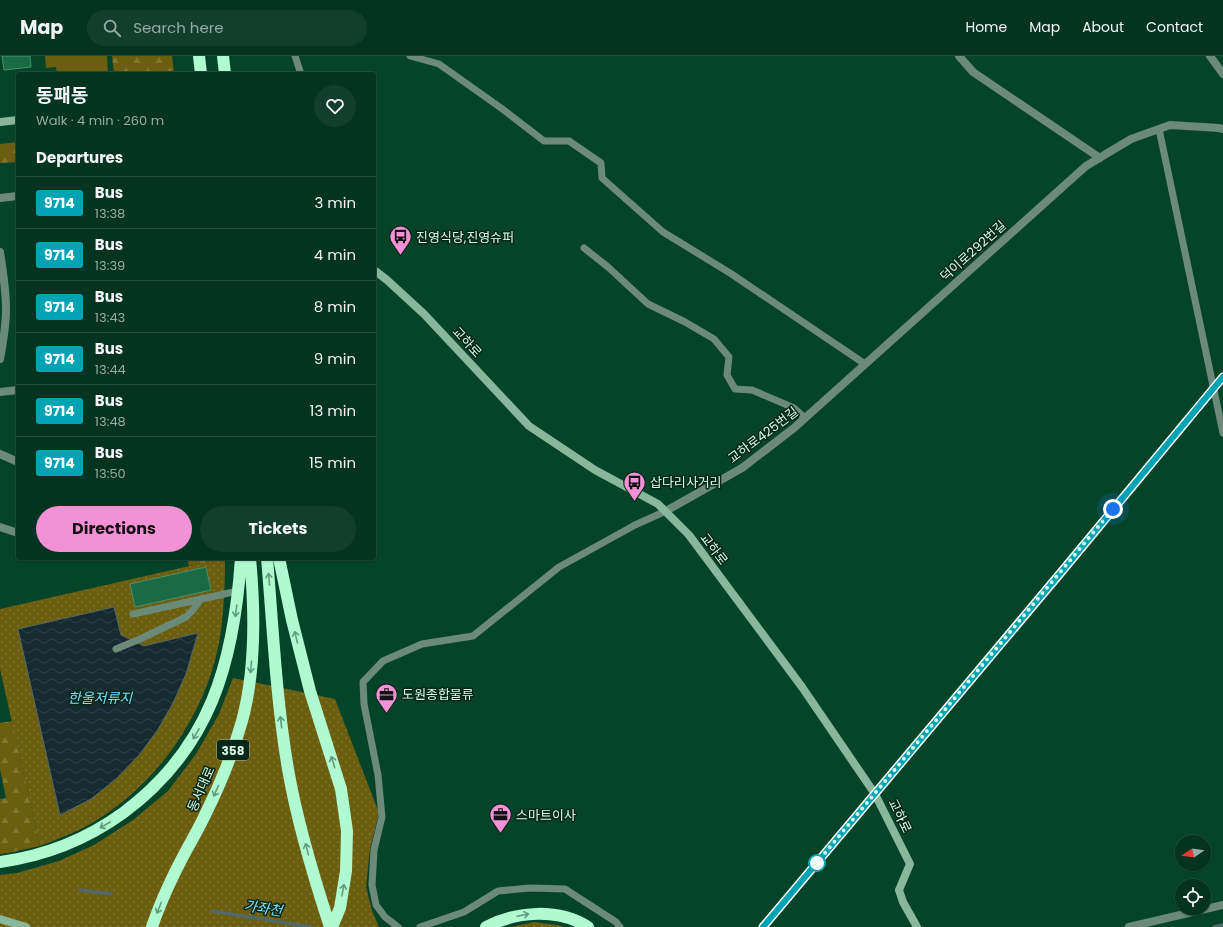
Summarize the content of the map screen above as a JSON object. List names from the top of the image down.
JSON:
{
  "streets": {
    "highway": ["358", "동서대로"],
    "street": ["덕이로292번길", "교하로", "교하로425번길"]
  },
  "crossings": [
    ["덕이로292번길", "교하로425번길"],
    ["교하로", "교하로425번길"]
  ],
  "water": ["한울저류지", "가좌천"],
  "places": {
    "bus stop": ["진영식당,진영슈퍼", "삽다리사거리"],
    "office": ["도원종합물류", "스마트이사"]
  },
  "lines": ["bus line 9714"],
  "north": "left",
  "page": {
    "header": "Map",
    "search": "Search here",
    "nav": [
      "Home",
      "Map",
      "About",
      "Contact"
    ],
    "heading": [
      ["동패동", "Walk · 4 min · 260 m"],
      "Departures"
    ],
    "list": [
      {
        "mark": "9714",
        "name": "Bus",
        "note": "13:38",
        "value": "3 min"
      },
      {
        "mark": "9714",
        "name": "Bus",
        "note": "13:39",
        "value": "4 min"
      },
      {
        "mark": "9714",
        "name": "Bus",
        "note": "13:43",
        "value": "8 min"
      },
      {
        "mark": "9714",
        "name": "Bus",
        "note": "13:44",
        "value": "9 min"
      },
      {
        "mark": "9714",
        "name": "Bus",
        "note": "13:48",
        "value": "13 min"
      },
      {
        "mark": "9714",
        "name": "Bus",
        "note": "13:50",
        "value": "15 min"
      }
    ],
    "buttons": ["Directions", "Tickets"]
  }
}
